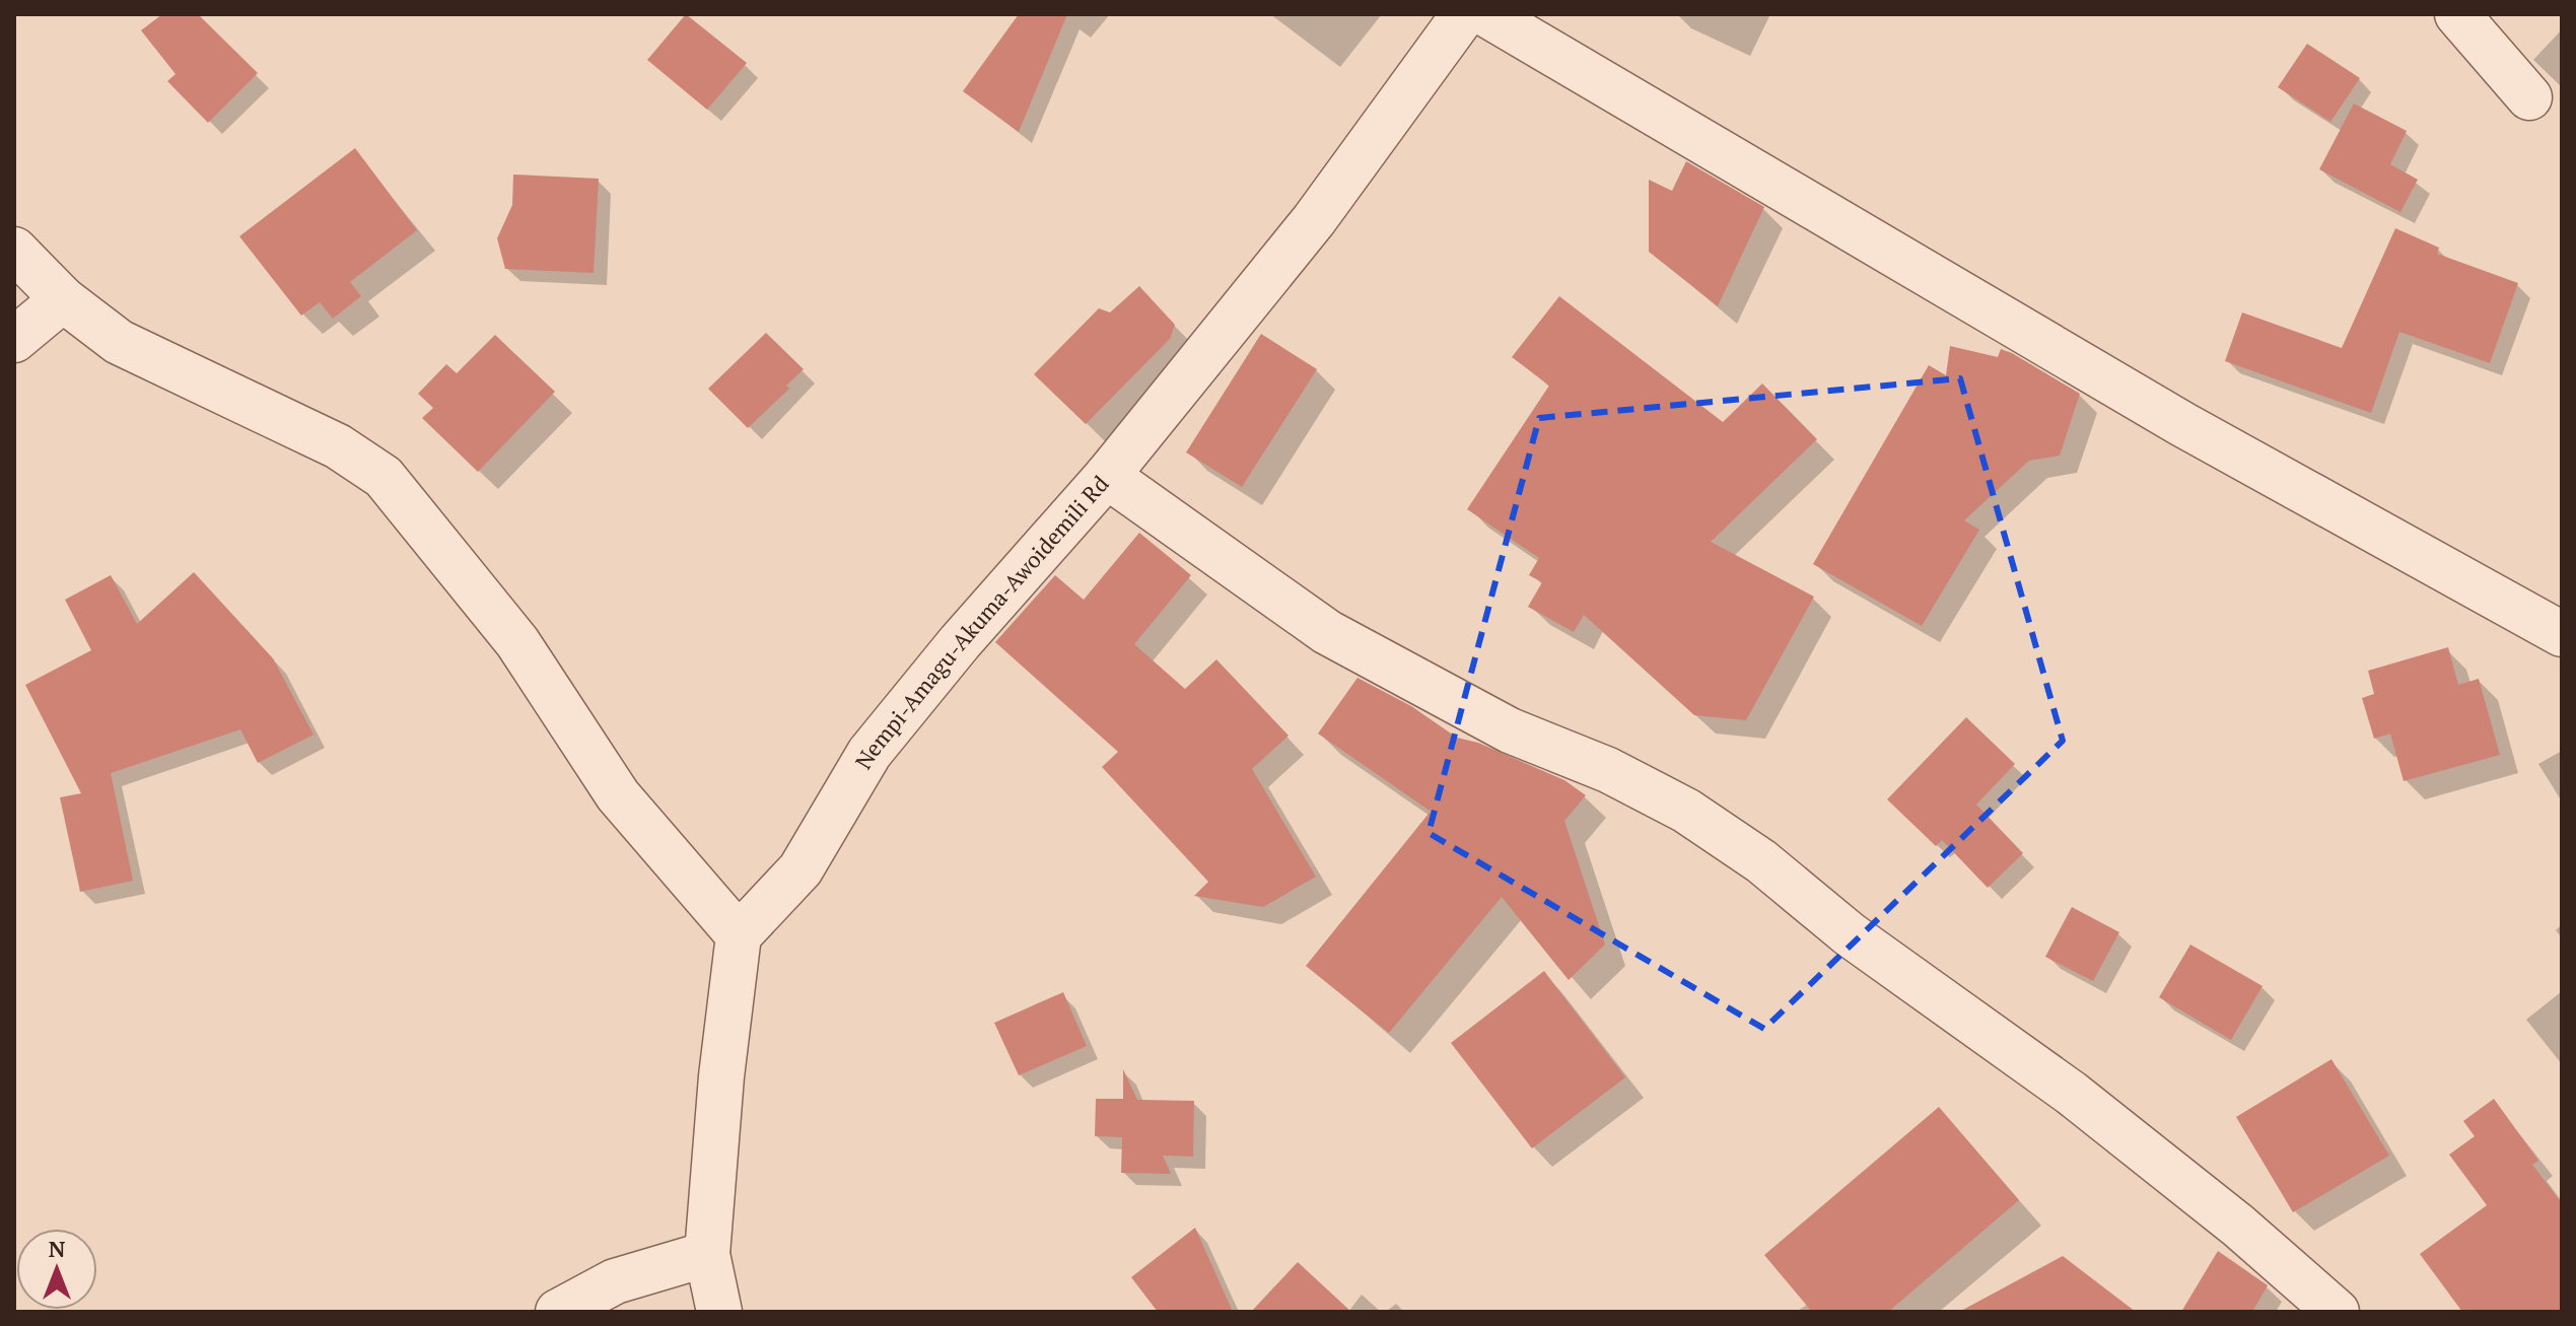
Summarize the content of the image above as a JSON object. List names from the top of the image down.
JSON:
{
  "streets": {
    "street": ["Nempi-Amagu-Akuma-Awoidemili Rd"]
  },
  "north": "top"
}
